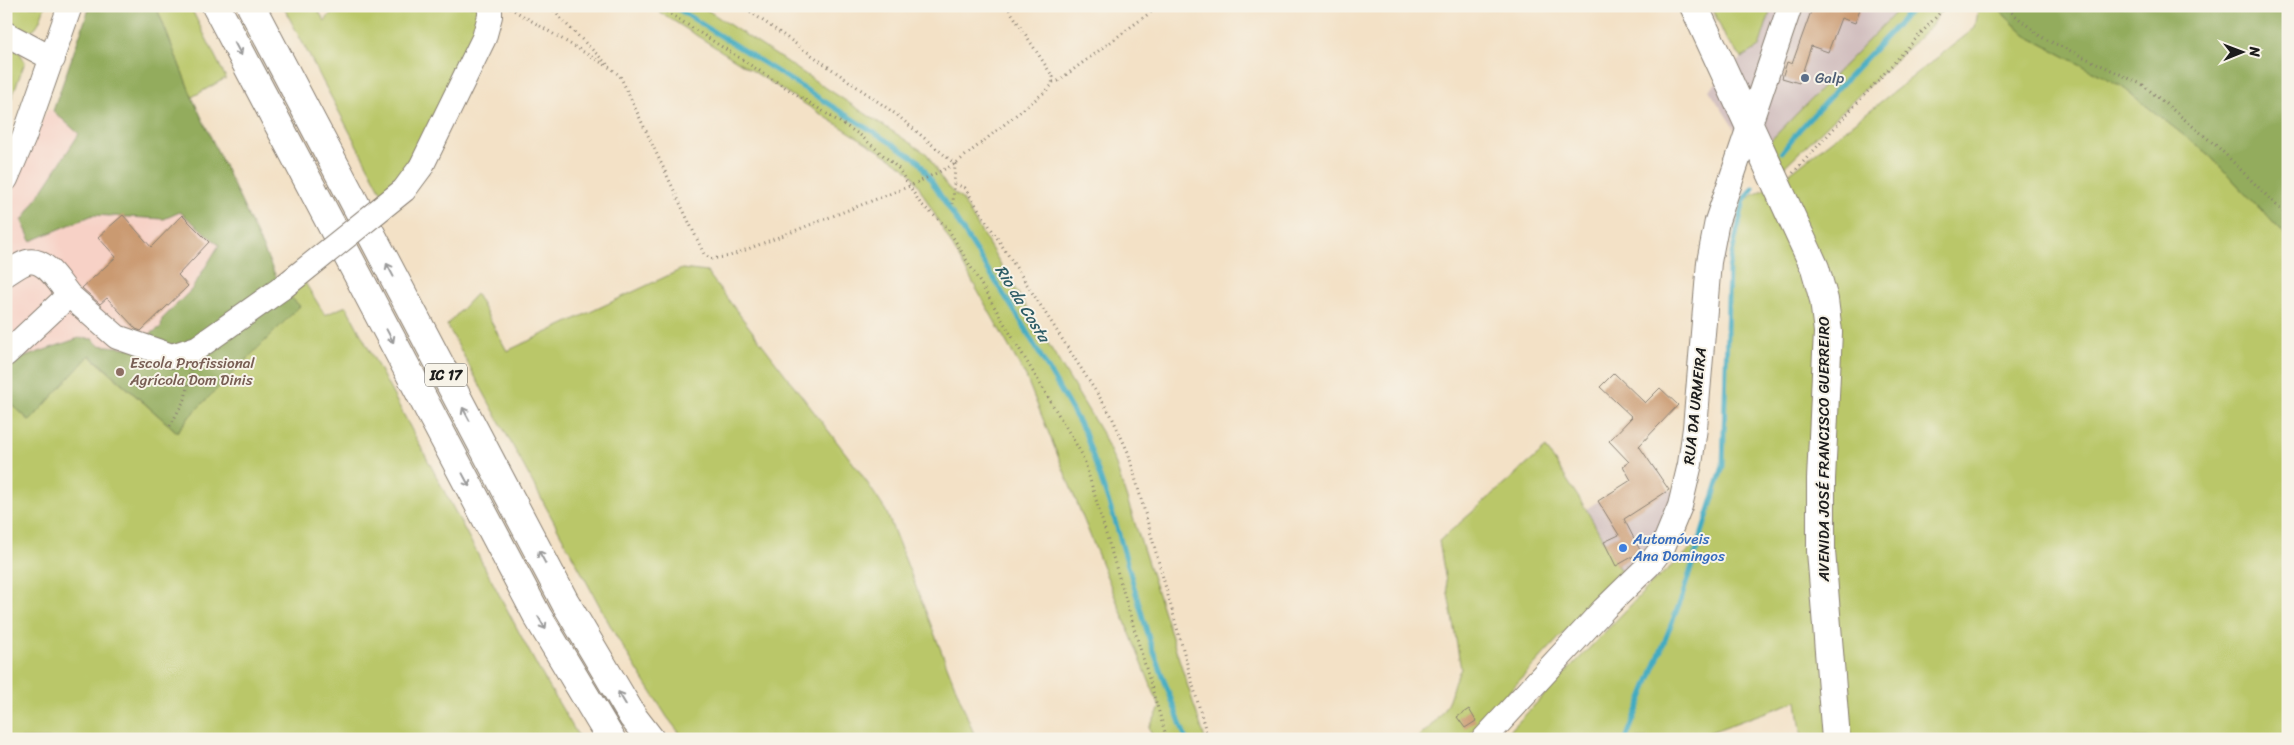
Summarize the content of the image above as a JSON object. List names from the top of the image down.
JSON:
{
  "streets": {
    "main road": ["IC 17", "AVENIDA JOSÉ FRANCISCO GUERREIRO"],
    "street": ["RUA DA URMEIRA"]
  },
  "crossings": [
    ["RUA DA URMEIRA", "AVENIDA JOSÉ FRANCISCO GUERREIRO"]
  ],
  "water": ["Rio da Costa"],
  "places": ["Galp", "Escola Profissional Agrícola Dom Dinis", "Automóveis Ana Domingos"],
  "north": "right"
}
